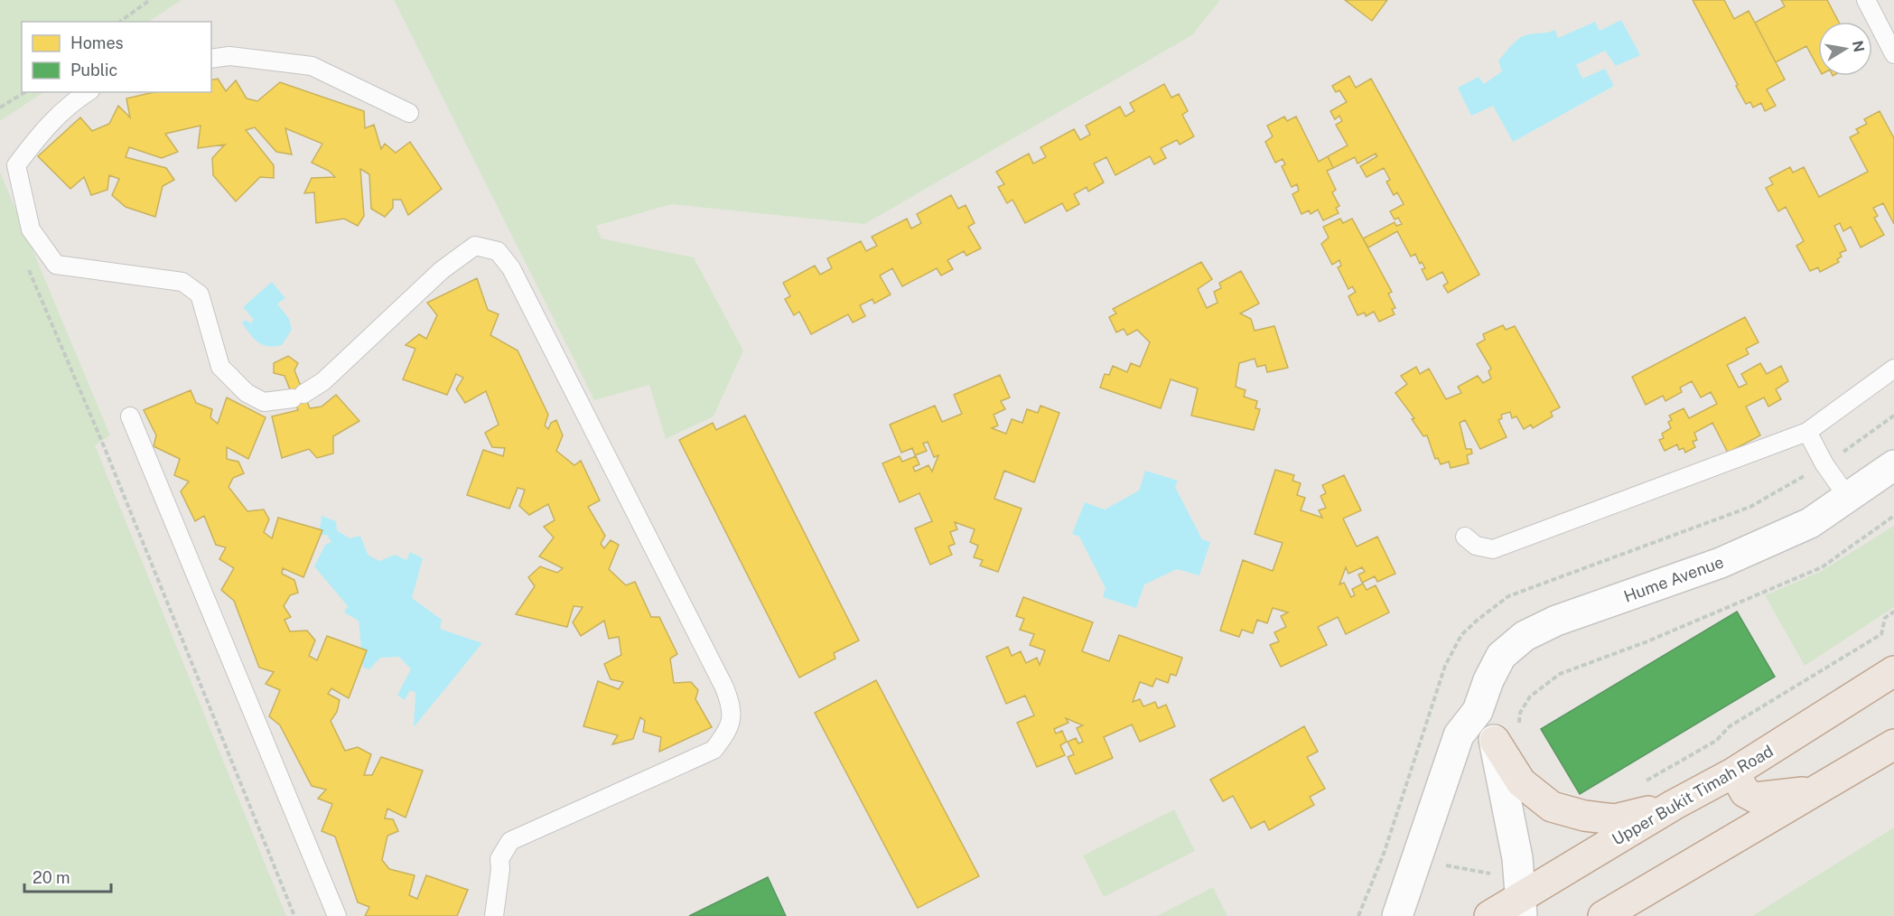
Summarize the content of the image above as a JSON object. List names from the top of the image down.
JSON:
{
  "streets": {
    "highway": ["Upper Bukit Timah Road"],
    "street": ["Hume Avenue"]
  },
  "legend": ["Homes", "Public"],
  "scale_bar": "20 m",
  "north": "right"
}
